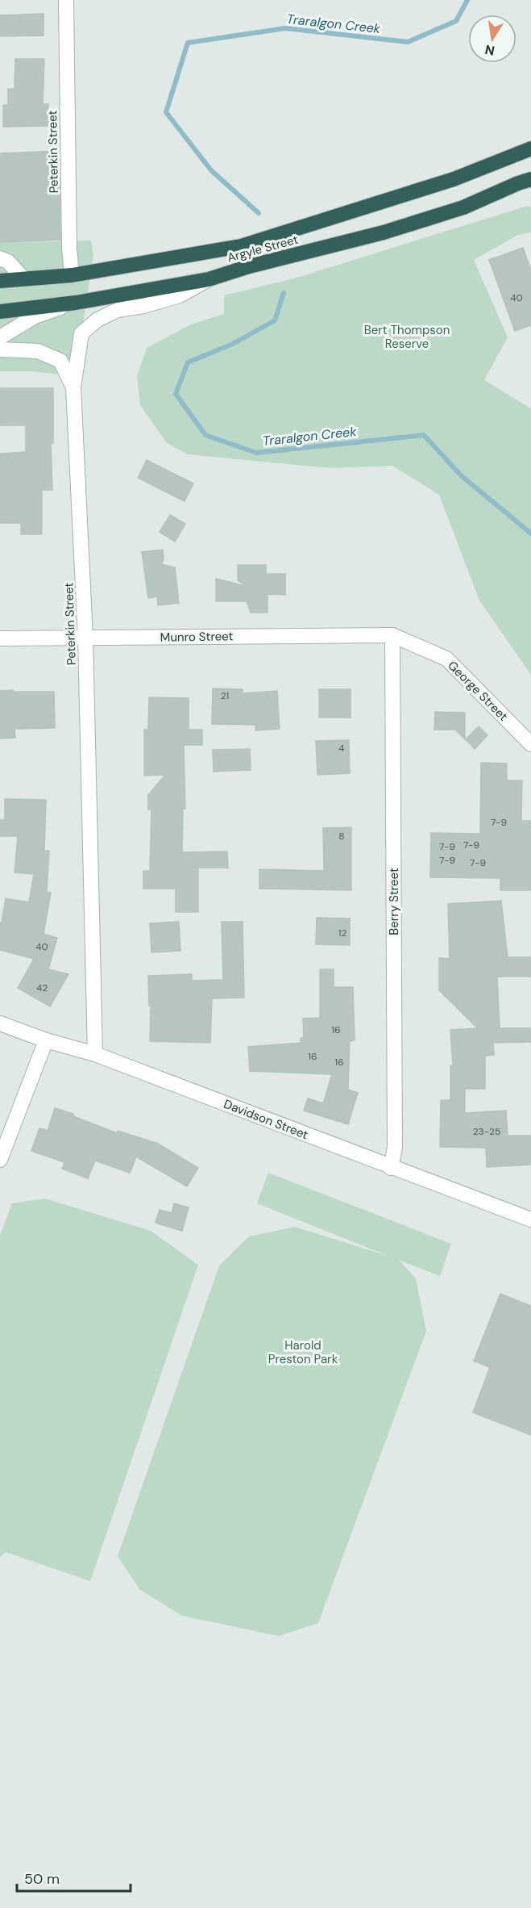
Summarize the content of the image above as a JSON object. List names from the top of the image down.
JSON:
{
  "streets": {
    "highway": ["Peterkin Street", "Argyle Street"],
    "street": [
      "Munro Street",
      "George Street",
      "Berry Street",
      "Davidson Street"
    ]
  },
  "crossings": [
    ["Peterkin Street", "Argyle Street"],
    ["Peterkin Street", "Munro Street"],
    ["Peterkin Street", "Davidson Street"],
    ["Munro Street", "George Street"],
    ["Munro Street", "Berry Street"],
    ["George Street", "Berry Street"],
    ["Berry Street", "Davidson Street"]
  ],
  "water": ["Traralgon Creek"],
  "parks": ["Bert Thompson Reserve", "Harold Preston Park"],
  "house_numbers": [
    "40",
    "21",
    "4",
    "7-9",
    "8",
    "7-9",
    "7-9",
    "7-9",
    "7-9",
    "12",
    "40",
    "42",
    "16",
    "16",
    "16",
    "23-25"
  ],
  "scale_bar": "50 m",
  "north": "bottom"
}
